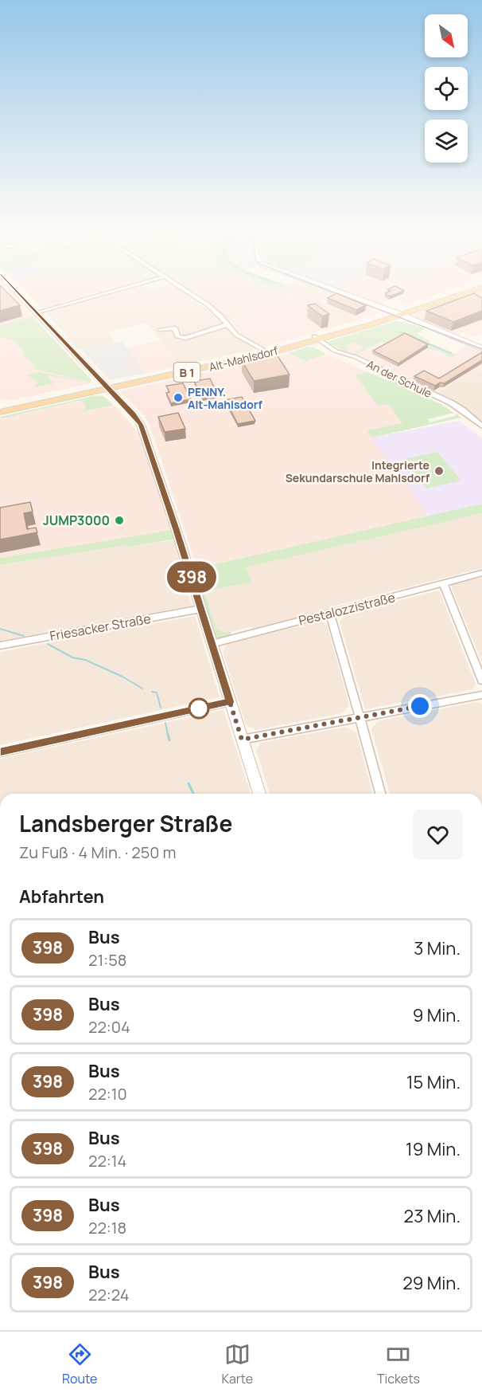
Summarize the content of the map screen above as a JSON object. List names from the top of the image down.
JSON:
{
  "streets": {
    "main road": ["Alt-Mahlsdorf", "B 1"],
    "street": ["An der Schule", "Pestalozzistraße", "Friesacker Straße"]
  },
  "crossings": [
    ["Alt-Mahlsdorf", "An der Schule"]
  ],
  "places": ["PENNY. Alt-Mahlsdorf", "Integrierte Sekundarschule Mahlsdorf", "JUMP3000"],
  "lines": ["bus line 398"],
  "north": "bottom right",
  "page": {
    "on_map": "398",
    "heading": [
      ["Landsberger Straße", "Zu Fuß · 4 Min. · 250 m"],
      "Abfahrten"
    ],
    "list": [
      {
        "mark": "398",
        "name": "Bus",
        "note": "21:58",
        "value": "3 Min."
      },
      {
        "mark": "398",
        "name": "Bus",
        "note": "22:04",
        "value": "9 Min."
      },
      {
        "mark": "398",
        "name": "Bus",
        "note": "22:10",
        "value": "15 Min."
      },
      {
        "mark": "398",
        "name": "Bus",
        "note": "22:14",
        "value": "19 Min."
      },
      {
        "mark": "398",
        "name": "Bus",
        "note": "22:18",
        "value": "23 Min."
      },
      {
        "mark": "398",
        "name": "Bus",
        "note": "22:24",
        "value": "29 Min."
      }
    ],
    "tabs": ["Route", "Karte", "Tickets"]
  }
}
